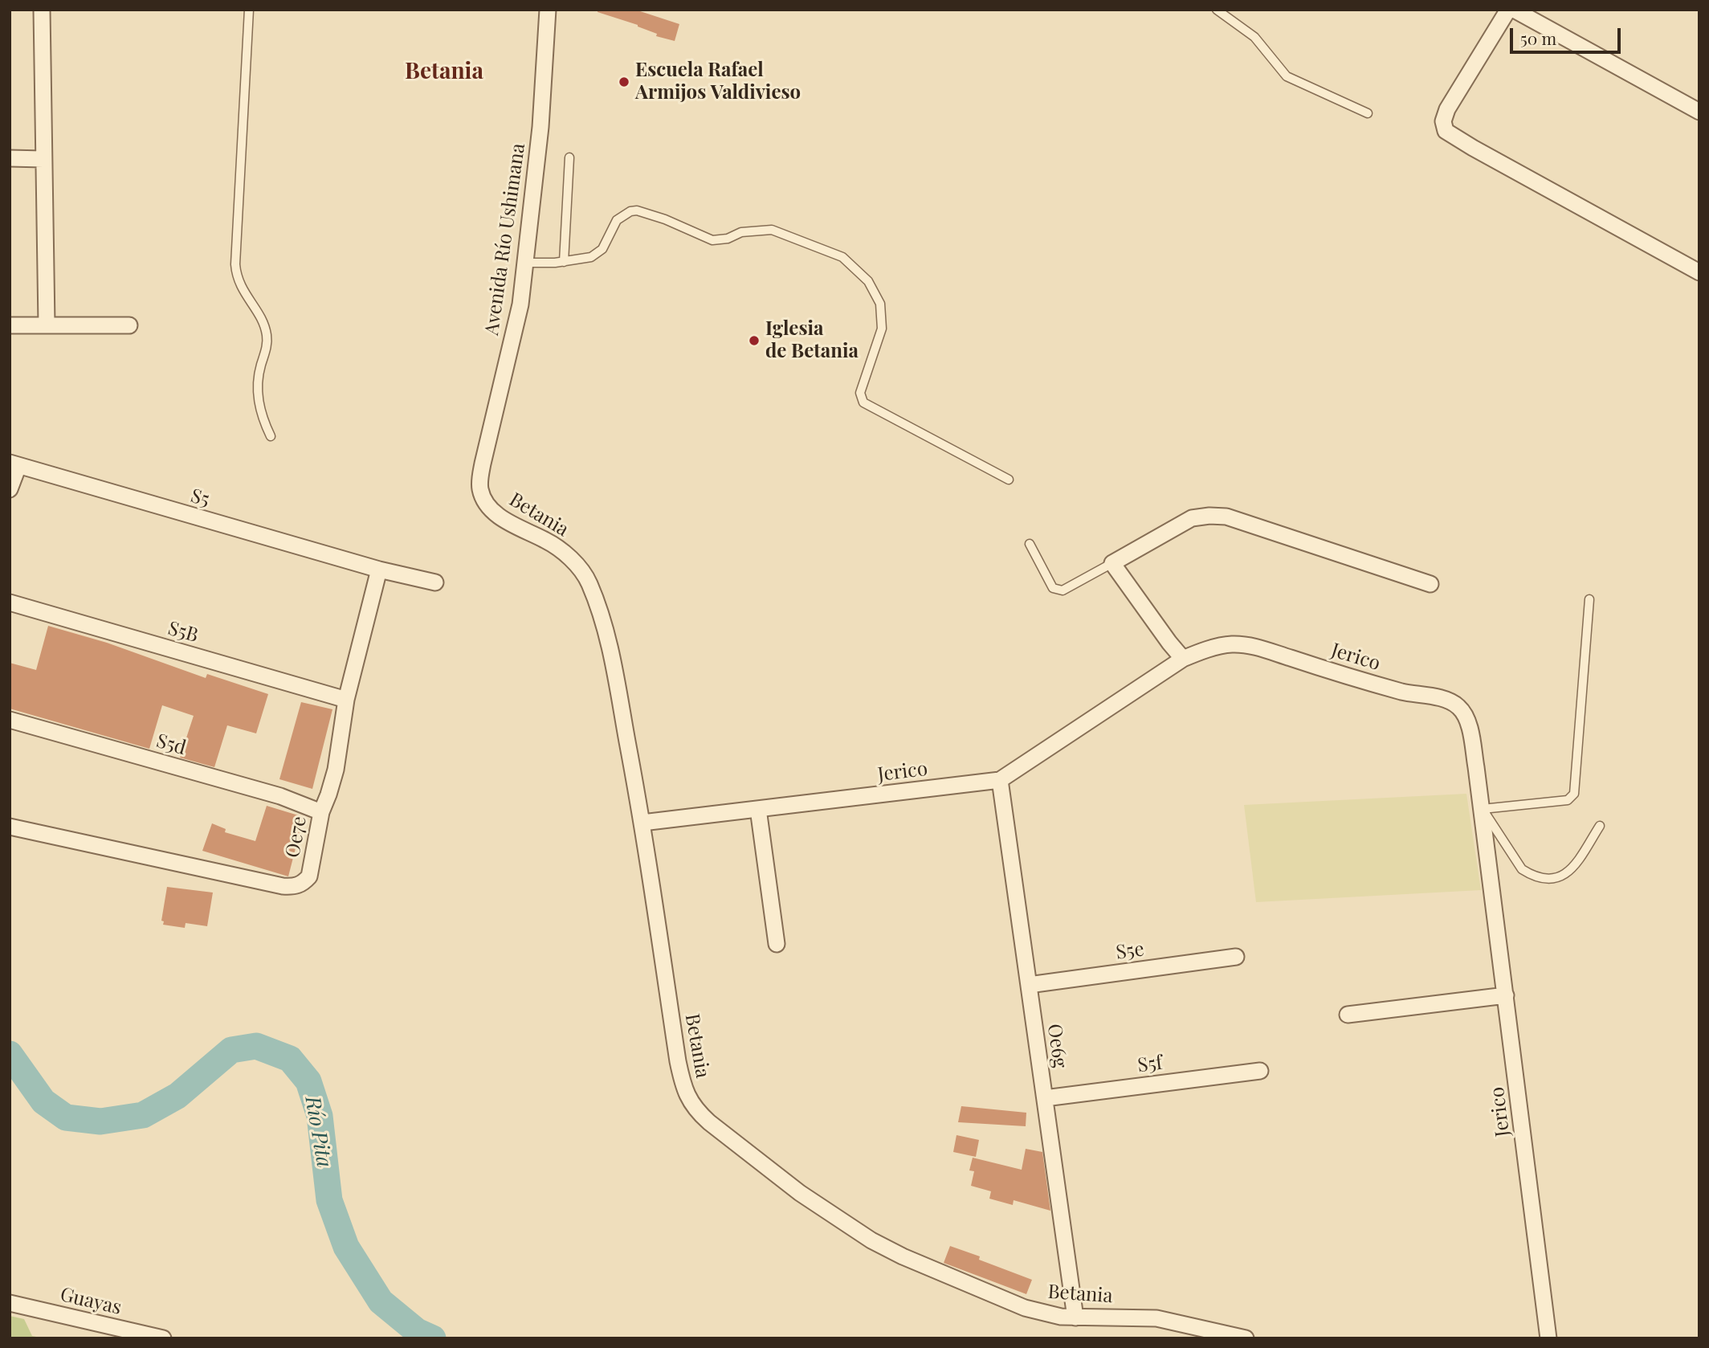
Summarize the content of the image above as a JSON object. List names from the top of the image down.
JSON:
{
  "streets": {
    "street": [
      "Avenida Río Ushimana",
      "S5",
      "Betania",
      "S5B",
      "Jerico",
      "S5d",
      "Oe7e",
      "S5e",
      "Oe6g",
      "S5f",
      "Guayas"
    ]
  },
  "crossings": [
    ["Avenida Río Ushimana", "Betania"],
    ["S5", "Oe7e"],
    ["Betania", "Jerico"],
    ["Betania", "Oe6g"],
    ["S5B", "Oe7e"],
    ["Jerico", "Oe6g"],
    ["S5d", "Oe7e"],
    ["S5e", "Oe6g"],
    ["Oe6g", "S5f"]
  ],
  "districts": ["Betania"],
  "water": ["Río Pita"],
  "places": ["Escuela Rafael Armijos Valdivieso", "Iglesia de Betania"],
  "scale_bar": "50 m"
}
